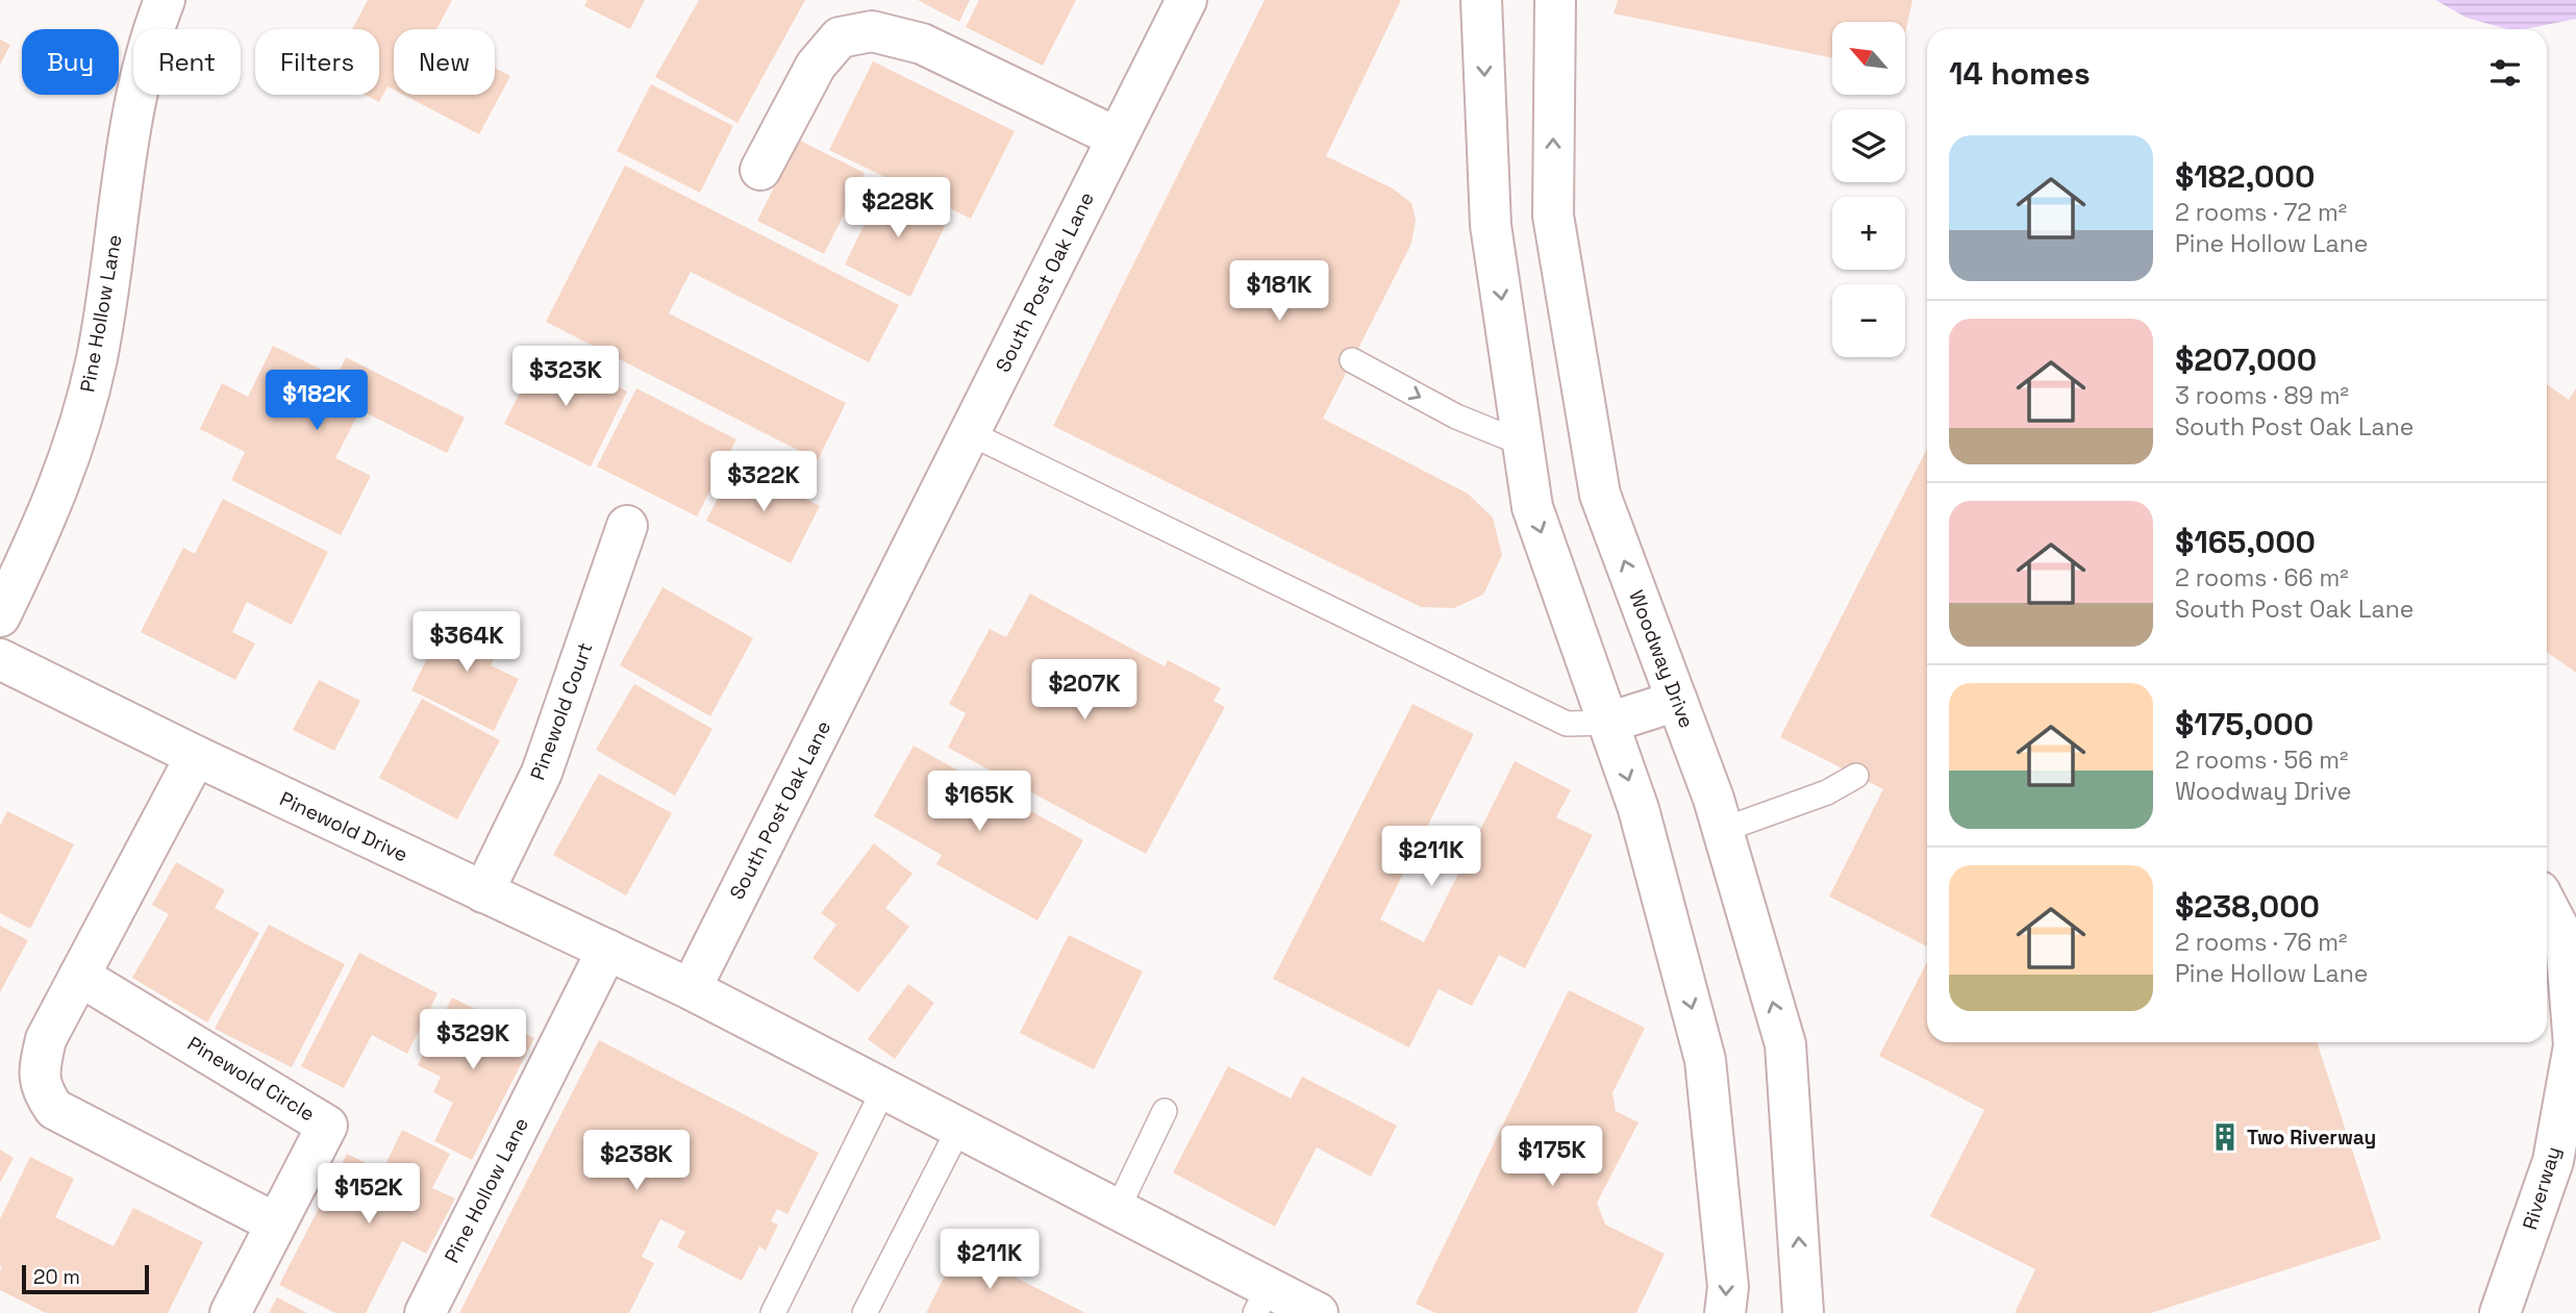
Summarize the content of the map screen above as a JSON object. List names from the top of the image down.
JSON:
{
  "streets": {
    "street": [
      "South Post Oak Lane",
      "Pine Hollow Lane",
      "Woodway Drive",
      "Pinewold Court",
      "Pinewold Drive",
      "Pinewold Circle",
      "Riverway"
    ]
  },
  "crossings": [
    ["South Post Oak Lane", "Pinewold Drive"],
    ["Pine Hollow Lane", "Pinewold Drive"],
    ["Pinewold Court", "Pinewold Drive"]
  ],
  "places": {
    "building": ["Two Riverway"]
  },
  "scale_bar": "20 m",
  "north": "top left",
  "page": {
    "map_buttons": ["+", "−"],
    "chip": [
      "Buy",
      "Rent",
      "Filters",
      "New"
    ],
    "heading": "14 homes",
    "list": [
      {
        "name": "$182,000",
        "note": "2 rooms · 72 m² · Pine Hollow Lane"
      },
      {
        "name": "$207,000",
        "note": "3 rooms · 89 m² · South Post Oak Lane"
      },
      {
        "name": "$165,000",
        "note": "2 rooms · 66 m² · South Post Oak Lane"
      },
      {
        "name": "$175,000",
        "note": "2 rooms · 56 m² · Woodway Drive"
      },
      {
        "name": "$238,000",
        "note": "2 rooms · 76 m² · Pine Hollow Lane"
      }
    ],
    "price": [
      "$228K",
      "$181K",
      "$323K",
      "$182K",
      "$322K",
      "$364K",
      "$207K",
      "$165K",
      "$211K",
      "$329K",
      "$175K",
      "$238K",
      "$152K",
      "$211K"
    ],
    "scale": "20 m"
  }
}
